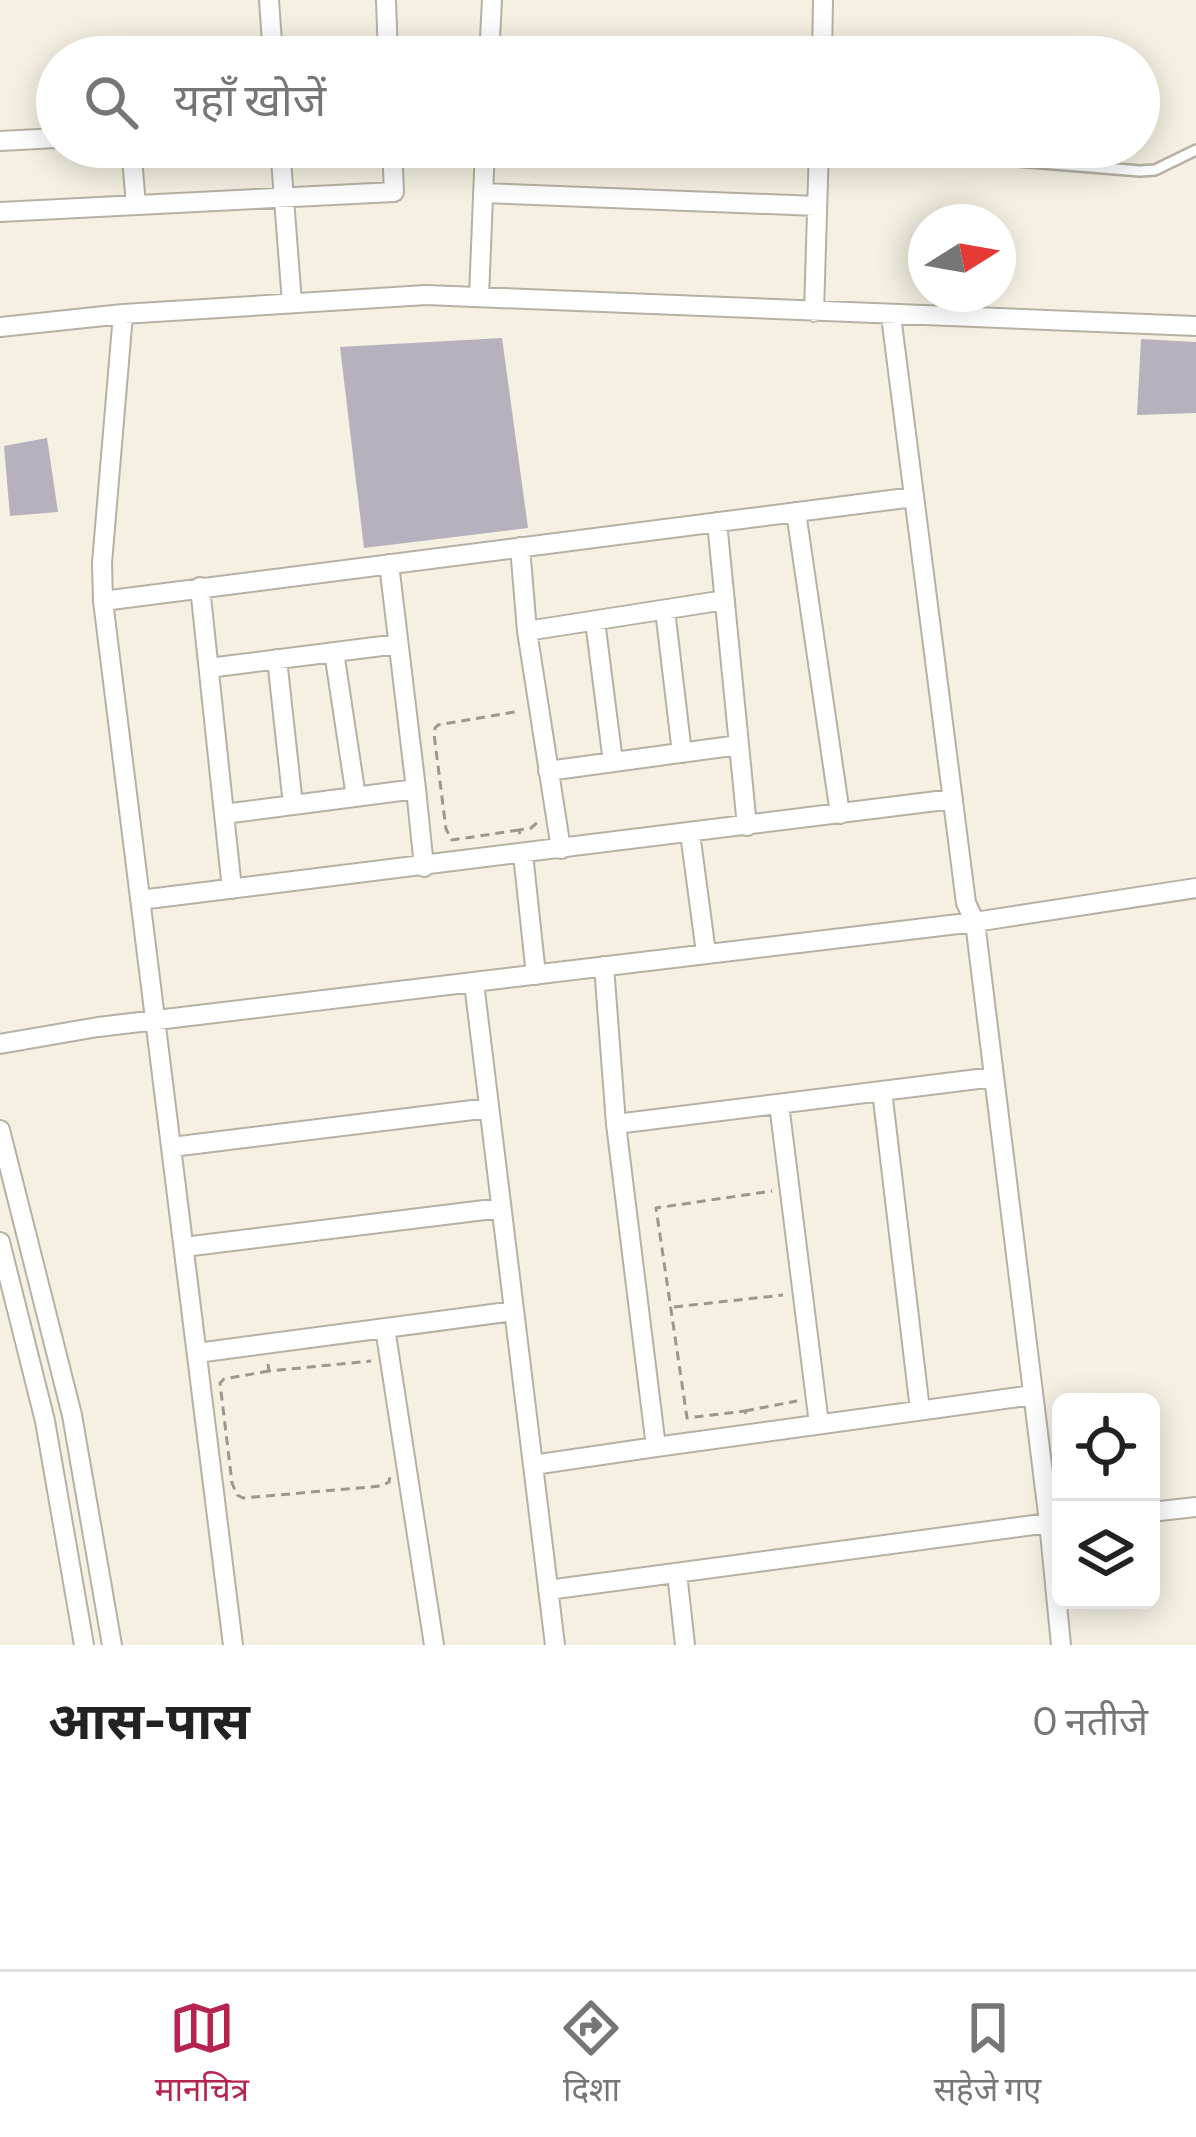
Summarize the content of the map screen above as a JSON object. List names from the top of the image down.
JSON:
{
  "north": "right",
  "page": {
    "search": "यहाँ खोजें",
    "heading": ["आस-पास", "0 नतीजे"],
    "nav": ["मानचित्र", "दिशा", "सहेजे गए"]
  }
}
